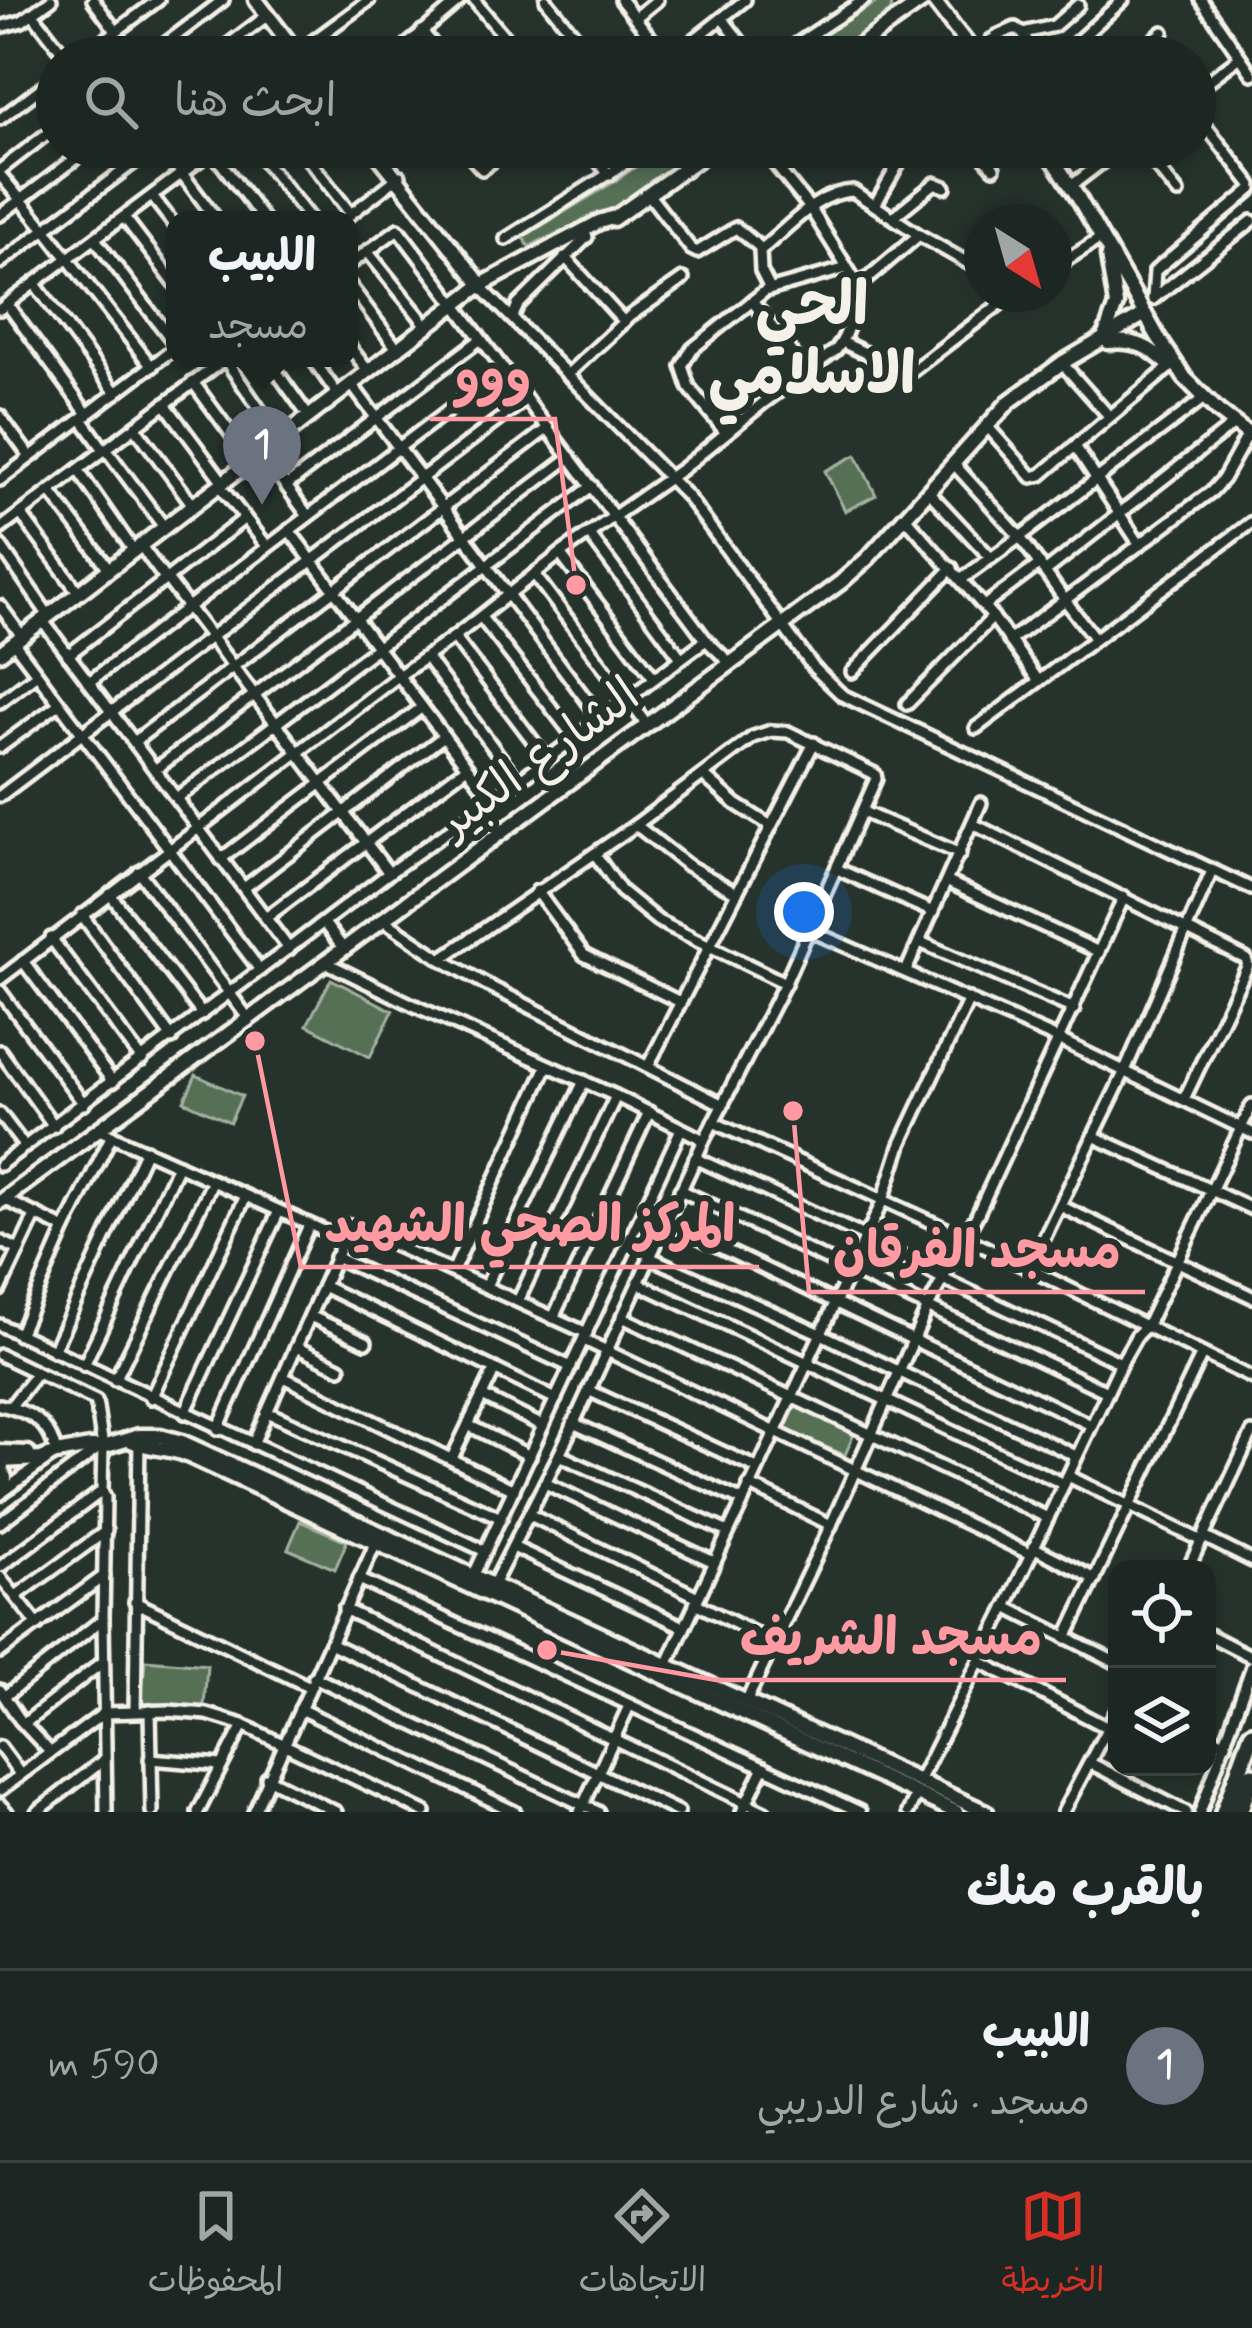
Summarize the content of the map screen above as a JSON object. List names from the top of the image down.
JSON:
{
  "streets": {
    "street": ["الشارع الكبير"]
  },
  "districts": ["الحي الاسلامي"],
  "places": [
    "ووو",
    "المركز الصحي الشهيد",
    "مسجد الفرقان",
    "مسجد الشريف"
  ],
  "north": "bottom right",
  "page": {
    "search": "ابحث هنا",
    "popup": ["اللبيب", "مسجد"],
    "pins": "1",
    "heading": "بالقرب منك",
    "list": [
      {
        "mark": "1",
        "name": "اللبيب",
        "note": "مسجد · شارع الدريبي",
        "value": "590 m"
      }
    ],
    "nav": ["الخريطة", "الاتجاهات", "المحفوظات"]
  }
}
